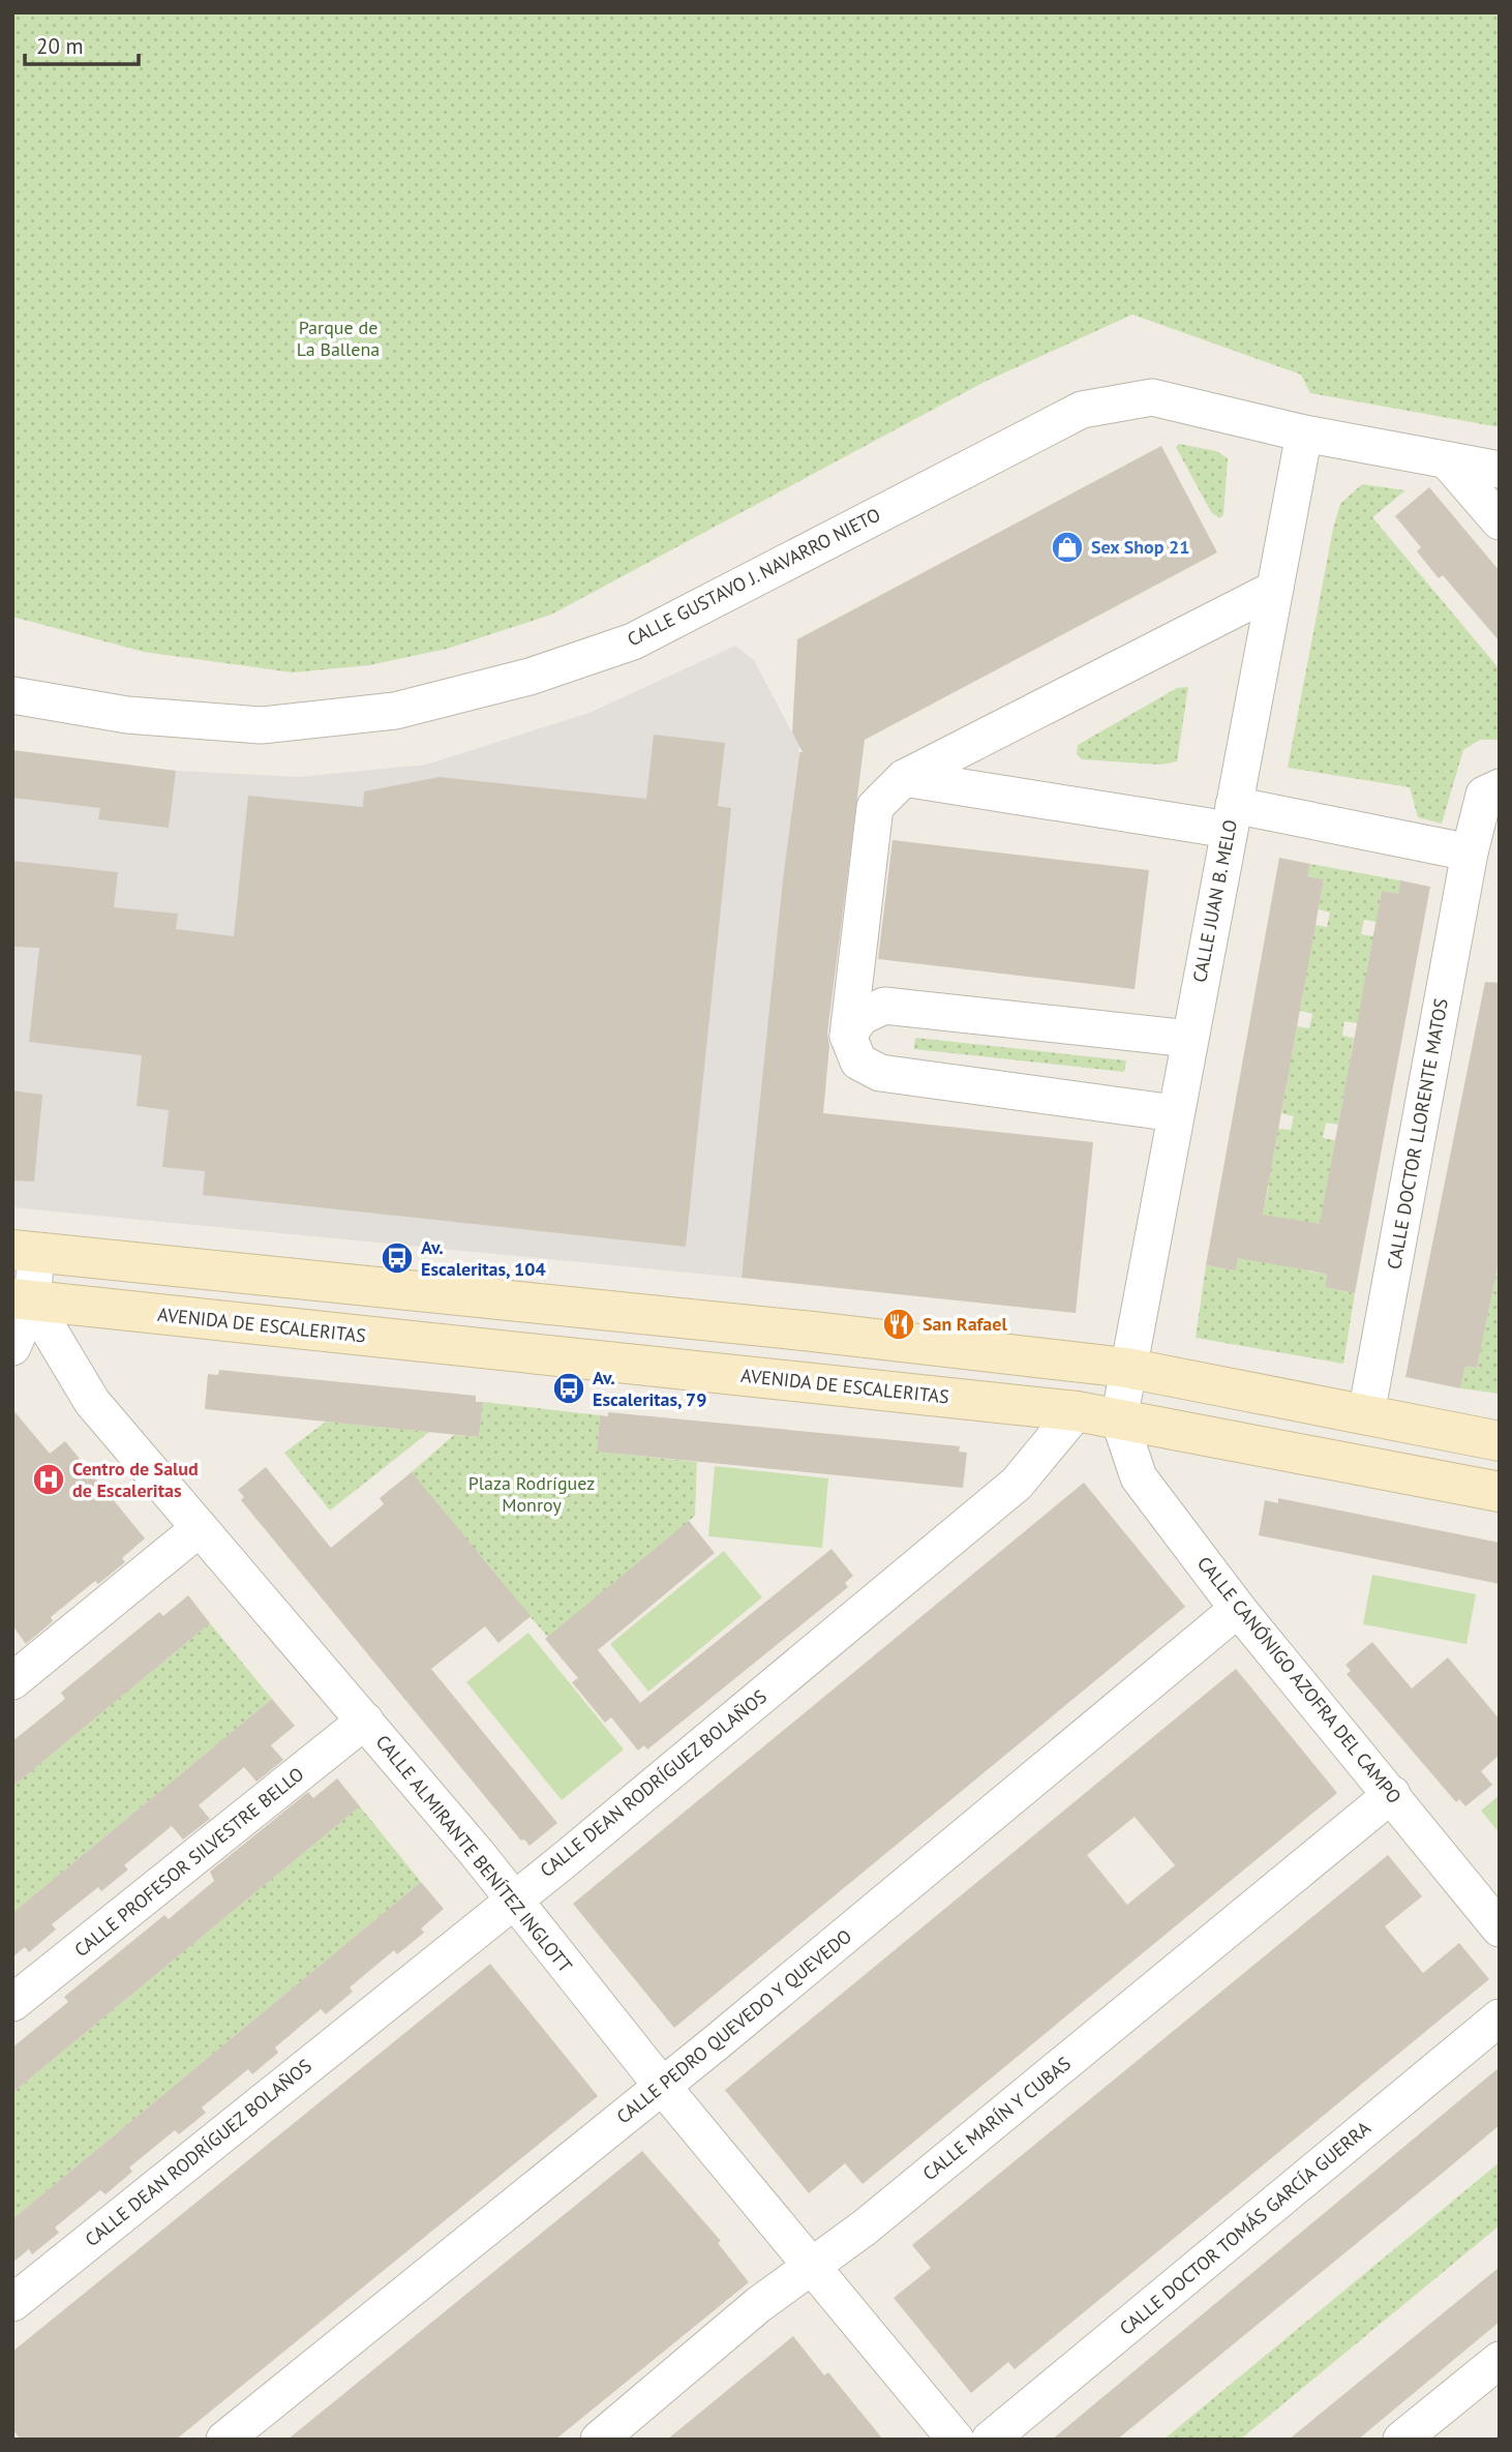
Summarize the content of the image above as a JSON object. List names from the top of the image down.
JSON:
{
  "streets": {
    "street": [
      "CALLE GUSTAVO J. NAVARRO NIETO",
      "CALLE JUAN B. MELO",
      "CALLE DOCTOR LLORENTE MATOS",
      "AVENIDA DE ESCALERITAS",
      "CALLE CANÓNIGO AZOFRA DEL CAMPO",
      "CALLE DEAN RODRÍGUEZ BOLAÑOS",
      "CALLE ALMIRANTE BENÍTEZ INGLOTT",
      "CALLE PROFESOR SILVESTRE BELLO",
      "CALLE PEDRO QUEVEDO Y QUEVEDO",
      "CALLE MARÍN Y CUBAS",
      "CALLE DOCTOR TOMÁS GARCÍA GUERRA"
    ]
  },
  "crossings": [
    ["CALLE GUSTAVO J. NAVARRO NIETO", "CALLE JUAN B. MELO"],
    ["CALLE JUAN B. MELO", "AVENIDA DE ESCALERITAS"],
    ["CALLE JUAN B. MELO", "CALLE CANÓNIGO AZOFRA DEL CAMPO"],
    ["AVENIDA DE ESCALERITAS", "CALLE CANÓNIGO AZOFRA DEL CAMPO"],
    ["AVENIDA DE ESCALERITAS", "CALLE DEAN RODRÍGUEZ BOLAÑOS"],
    ["AVENIDA DE ESCALERITAS", "CALLE ALMIRANTE BENÍTEZ INGLOTT"],
    ["CALLE CANÓNIGO AZOFRA DEL CAMPO", "CALLE PEDRO QUEVEDO Y QUEVEDO"],
    ["CALLE CANÓNIGO AZOFRA DEL CAMPO", "CALLE MARÍN Y CUBAS"],
    ["CALLE DEAN RODRÍGUEZ BOLAÑOS", "CALLE ALMIRANTE BENÍTEZ INGLOTT"],
    ["CALLE ALMIRANTE BENÍTEZ INGLOTT", "CALLE PROFESOR SILVESTRE BELLO"],
    ["CALLE ALMIRANTE BENÍTEZ INGLOTT", "CALLE PEDRO QUEVEDO Y QUEVEDO"],
    ["CALLE ALMIRANTE BENÍTEZ INGLOTT", "CALLE MARÍN Y CUBAS"]
  ],
  "parks": ["Parque de La Ballena", "Plaza Rodríguez Monroy"],
  "places": {
    "shop": ["Sex Shop 21"],
    "bus stop": ["Av. Escaleritas, 104", "Av. Escaleritas, 79"],
    "restaurant": ["San Rafael"],
    "hospital": ["Centro de Salud de Escaleritas"]
  },
  "scale_bar": "20 m"
}
